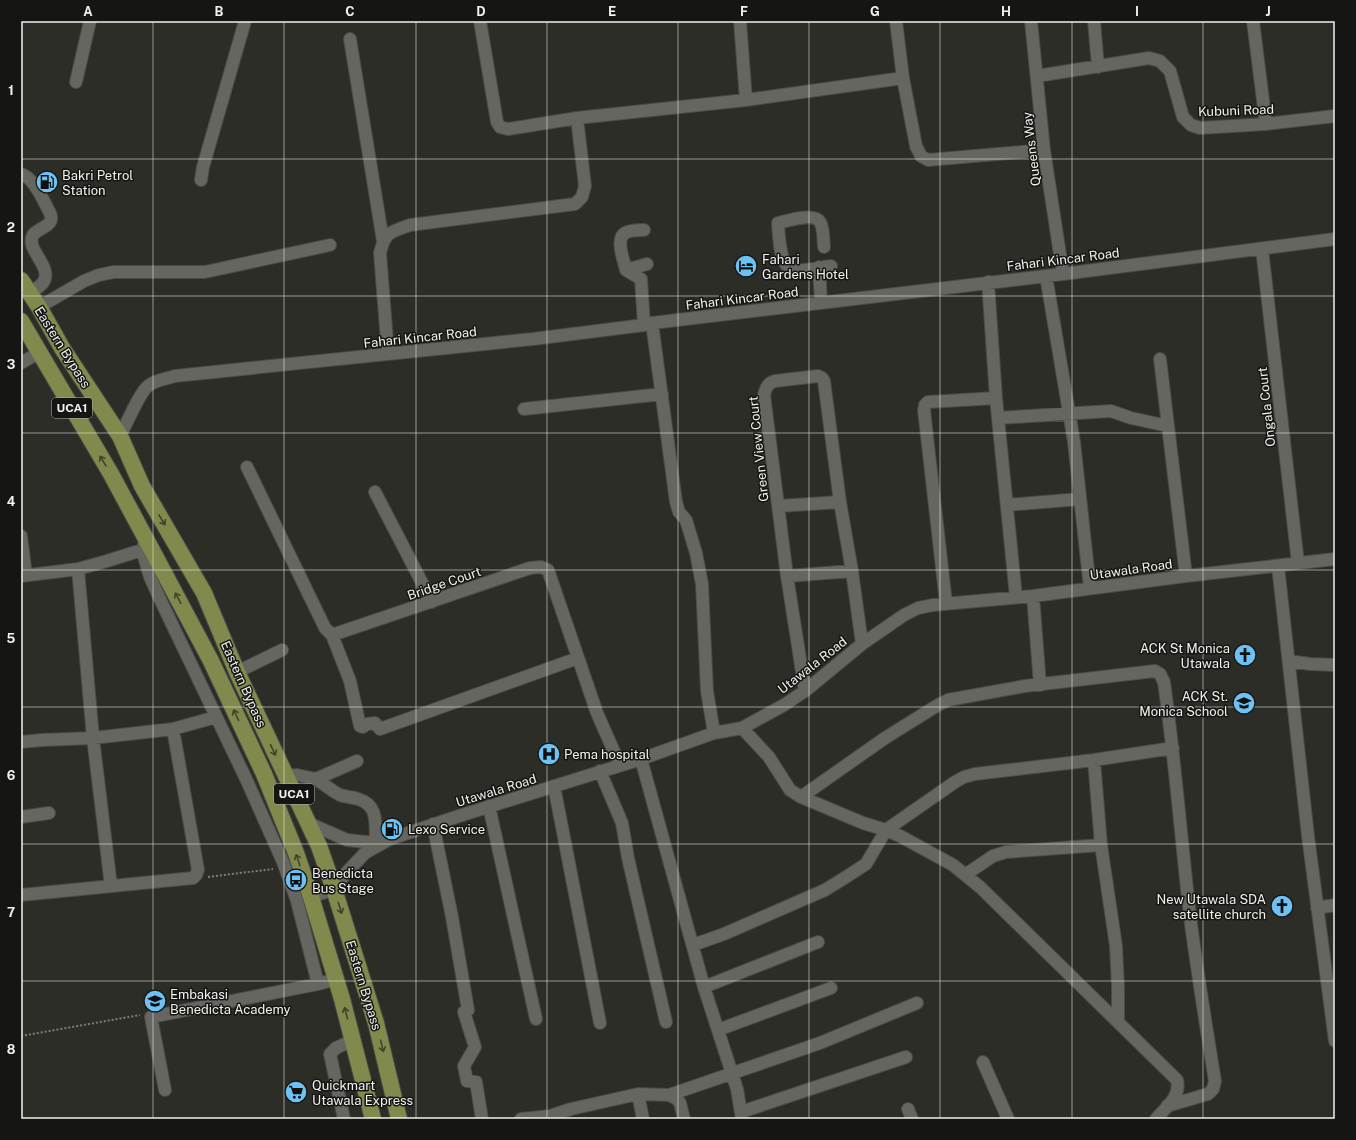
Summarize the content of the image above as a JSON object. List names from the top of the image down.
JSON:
{
  "streets": {
    "main road": ["Eastern Bypass", "UCA1"],
    "street": [
      "Kubuni Road",
      "Queens Way",
      "Fahari Kincar Road",
      "Ongala Court",
      "Green View Court",
      "Utawala Road",
      "Bridge Court"
    ]
  },
  "crossings": [
    ["Kubuni Road", "Queens Way"],
    ["Queens Way", "Fahari Kincar Road"],
    ["Fahari Kincar Road", "Eastern Bypass"],
    ["Fahari Kincar Road", "Ongala Court"],
    ["Eastern Bypass", "Utawala Road"],
    ["Ongala Court", "Utawala Road"],
    ["Green View Court", "Utawala Road"],
    ["Utawala Road", "Bridge Court"]
  ],
  "places": {
    "fuel station": ["Bakri Petrol Station", "Lexo Service"],
    "hotel": ["Fahari Gardens Hotel"],
    "church": ["ACK St Monica Utawala", "New Utawala SDA satellite church"],
    "school or university": ["ACK St. Monica School", "Embakasi Benedicta Academy"],
    "hospital": ["Pema hospital"],
    "bus stop": ["Benedicta Bus Stage"],
    "supermarket": ["Quickmart Utawala Express"]
  },
  "grid": {
    "columns": [
      "A",
      "B",
      "C",
      "D",
      "E",
      "F",
      "G",
      "H",
      "I",
      "J"
    ],
    "rows": [
      "1",
      "2",
      "3",
      "4",
      "5",
      "6",
      "7",
      "8"
    ]
  }
}
